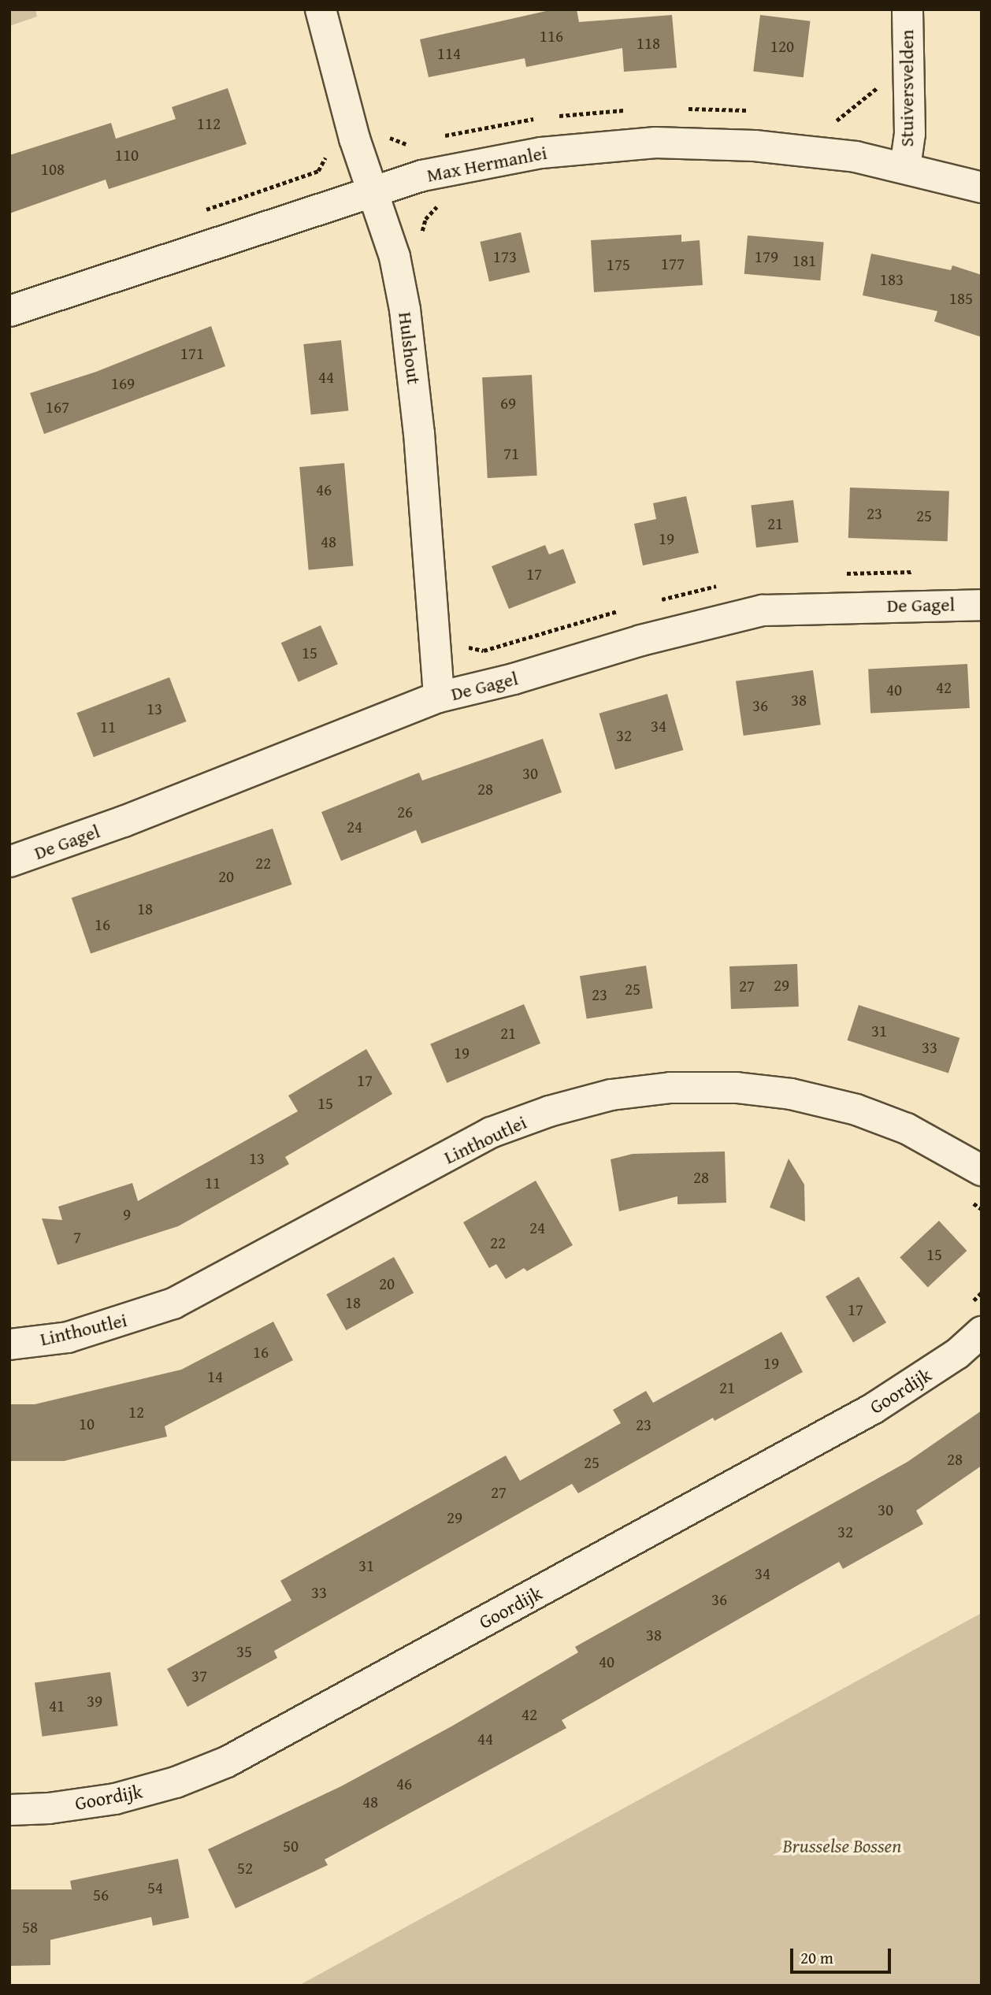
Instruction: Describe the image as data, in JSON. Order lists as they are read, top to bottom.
{
  "streets": {
    "street": [
      "Stuiversvelden",
      "Max Hermanlei",
      "Hulshout",
      "De Gagel",
      "Linthoutlei",
      "Goordijk"
    ]
  },
  "crossings": [
    ["Stuiversvelden", "Max Hermanlei"],
    ["Max Hermanlei", "Hulshout"],
    ["Hulshout", "De Gagel"]
  ],
  "parks": ["Brusselse Bossen"],
  "house_numbers": [
    "116",
    "118",
    "120",
    "114",
    "112",
    "110",
    "108",
    "173",
    "179",
    "181",
    "177",
    "175",
    "183",
    "185",
    "171",
    "44",
    "169",
    "69",
    "167",
    "71",
    "46",
    "23",
    "25",
    "21",
    "19",
    "48",
    "17",
    "15",
    "42",
    "40",
    "38",
    "36",
    "13",
    "34",
    "11",
    "32",
    "30",
    "28",
    "26",
    "24",
    "22",
    "20",
    "18",
    "16",
    "29",
    "27",
    "25",
    "23",
    "31",
    "21",
    "33",
    "19",
    "17",
    "15",
    "13",
    "28",
    "11",
    "9",
    "24",
    "7",
    "22",
    "15",
    "20",
    "18",
    "17",
    "16",
    "19",
    "14",
    "21",
    "12",
    "10",
    "23",
    "28",
    "25",
    "27",
    "30",
    "29",
    "32",
    "31",
    "34",
    "33",
    "36",
    "38",
    "35",
    "40",
    "37",
    "39",
    "41",
    "42",
    "44",
    "46",
    "48",
    "50",
    "52",
    "54",
    "56",
    "58"
  ],
  "scale_bar": "20 m"
}
